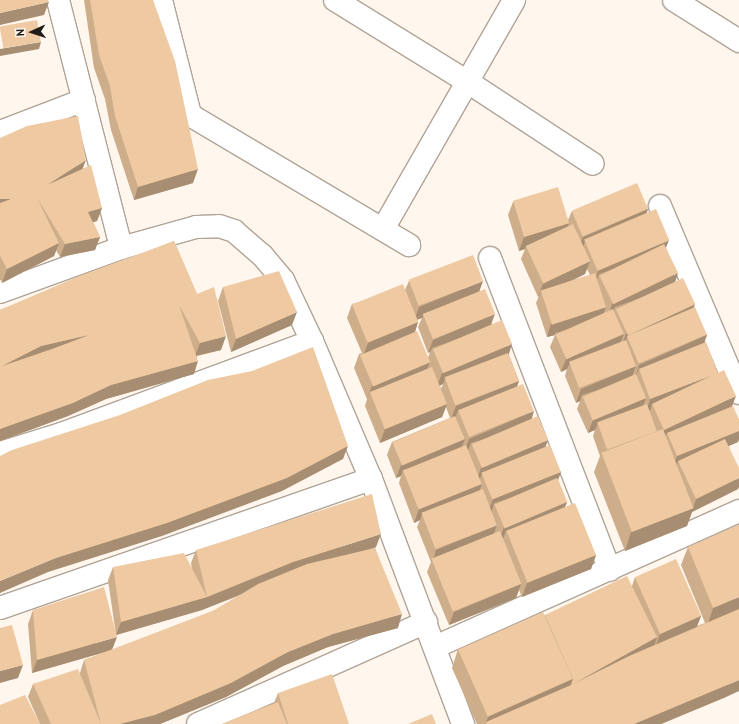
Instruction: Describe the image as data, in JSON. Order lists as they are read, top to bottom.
{
  "north": "left"
}
